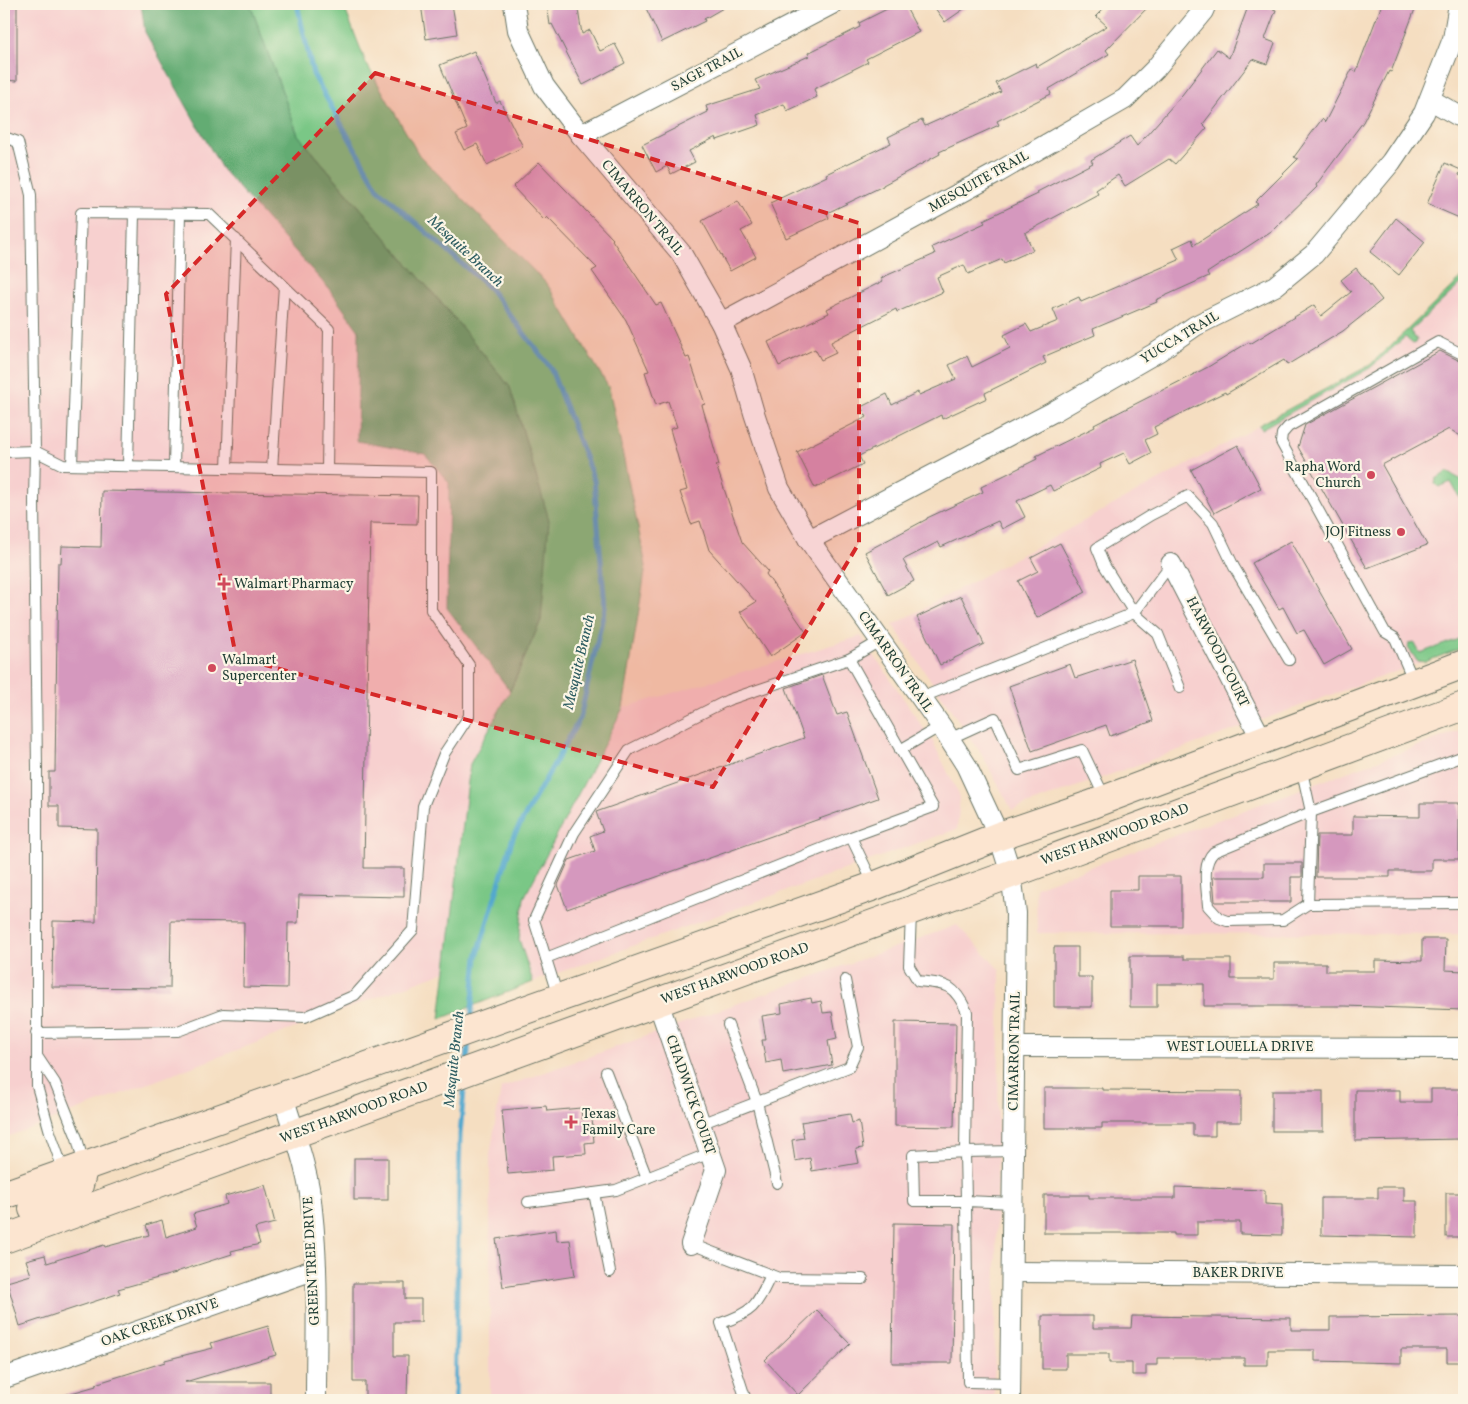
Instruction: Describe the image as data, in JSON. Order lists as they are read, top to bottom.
{
  "streets": {
    "main road": ["WEST HARWOOD ROAD"],
    "street": [
      "SAGE TRAIL",
      "MESQUITE TRAIL",
      "CIMARRON TRAIL",
      "YUCCA TRAIL",
      "HARWOOD COURT",
      "WEST LOUELLA DRIVE",
      "CHADWICK COURT",
      "GREEN TREE DRIVE",
      "BAKER DRIVE",
      "OAK CREEK DRIVE"
    ]
  },
  "crossings": [
    ["SAGE TRAIL", "CIMARRON TRAIL"],
    ["MESQUITE TRAIL", "CIMARRON TRAIL"],
    ["CIMARRON TRAIL", "YUCCA TRAIL"],
    ["CIMARRON TRAIL", "WEST HARWOOD ROAD"],
    ["CIMARRON TRAIL", "WEST LOUELLA DRIVE"],
    ["CIMARRON TRAIL", "BAKER DRIVE"],
    ["WEST HARWOOD ROAD", "CHADWICK COURT"],
    ["WEST HARWOOD ROAD", "GREEN TREE DRIVE"],
    ["GREEN TREE DRIVE", "OAK CREEK DRIVE"]
  ],
  "water": ["Mesquite Branch"],
  "places": {
    "other": ["Rapha Word Church", "JOJ Fitness", "Walmart Supercenter"],
    "health": ["Walmart Pharmacy", "Texas Family Care"]
  }
}
